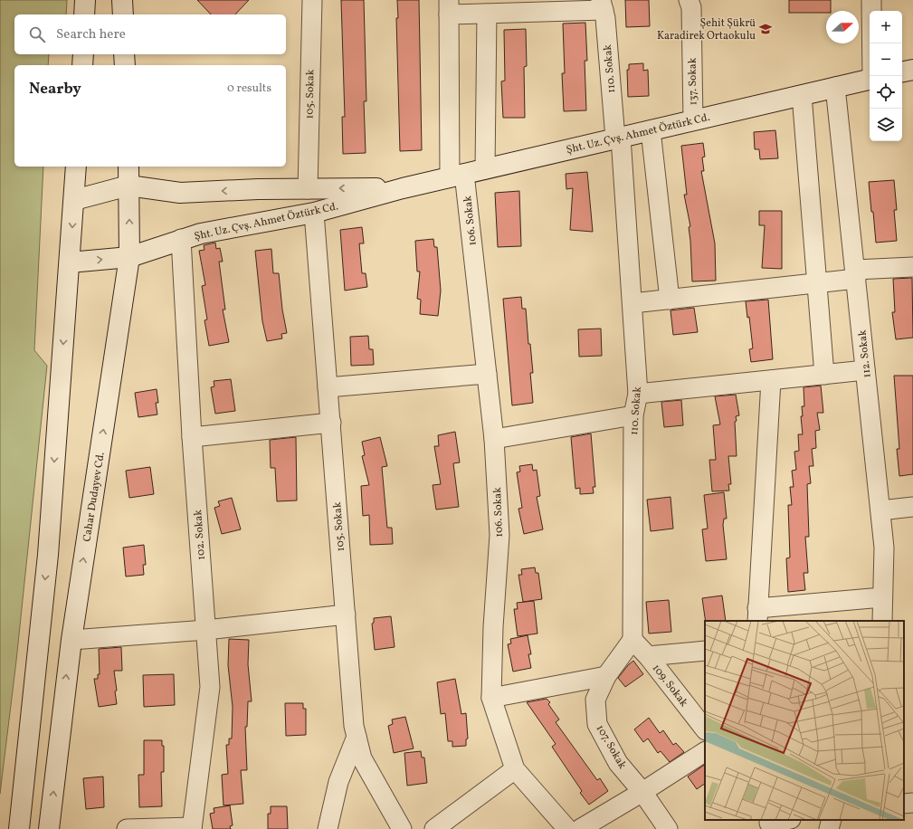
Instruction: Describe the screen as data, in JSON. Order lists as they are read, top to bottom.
{
  "streets": {
    "main road": ["Şht. Uz. Çvş. Ahmet Öztürk Cd.", "Cahar Dudayev Cd."],
    "street": [
      "110. Sokak",
      "137. Sokak",
      "105. Sokak",
      "106. Sokak",
      "112. Sokak",
      "102. Sokak",
      "109. Sokak",
      "107. Sokak"
    ]
  },
  "crossings": [
    ["110. Sokak", "Şht. Uz. Çvş. Ahmet Öztürk Cd."],
    ["110. Sokak", "107. Sokak"],
    ["137. Sokak", "Şht. Uz. Çvş. Ahmet Öztürk Cd."],
    ["105. Sokak", "Şht. Uz. Çvş. Ahmet Öztürk Cd."],
    ["Şht. Uz. Çvş. Ahmet Öztürk Cd.", "106. Sokak"],
    ["Şht. Uz. Çvş. Ahmet Öztürk Cd.", "112. Sokak"],
    ["Şht. Uz. Çvş. Ahmet Öztürk Cd.", "Cahar Dudayev Cd."],
    ["Şht. Uz. Çvş. Ahmet Öztürk Cd.", "102. Sokak"]
  ],
  "places": {
    "school or university": ["Şehit Şükrü Karadirek Ortaokulu"]
  },
  "north": "right",
  "page": {
    "map_buttons": ["+", "−"],
    "search": "Search here",
    "heading": ["Nearby", "0 results"]
  }
}
